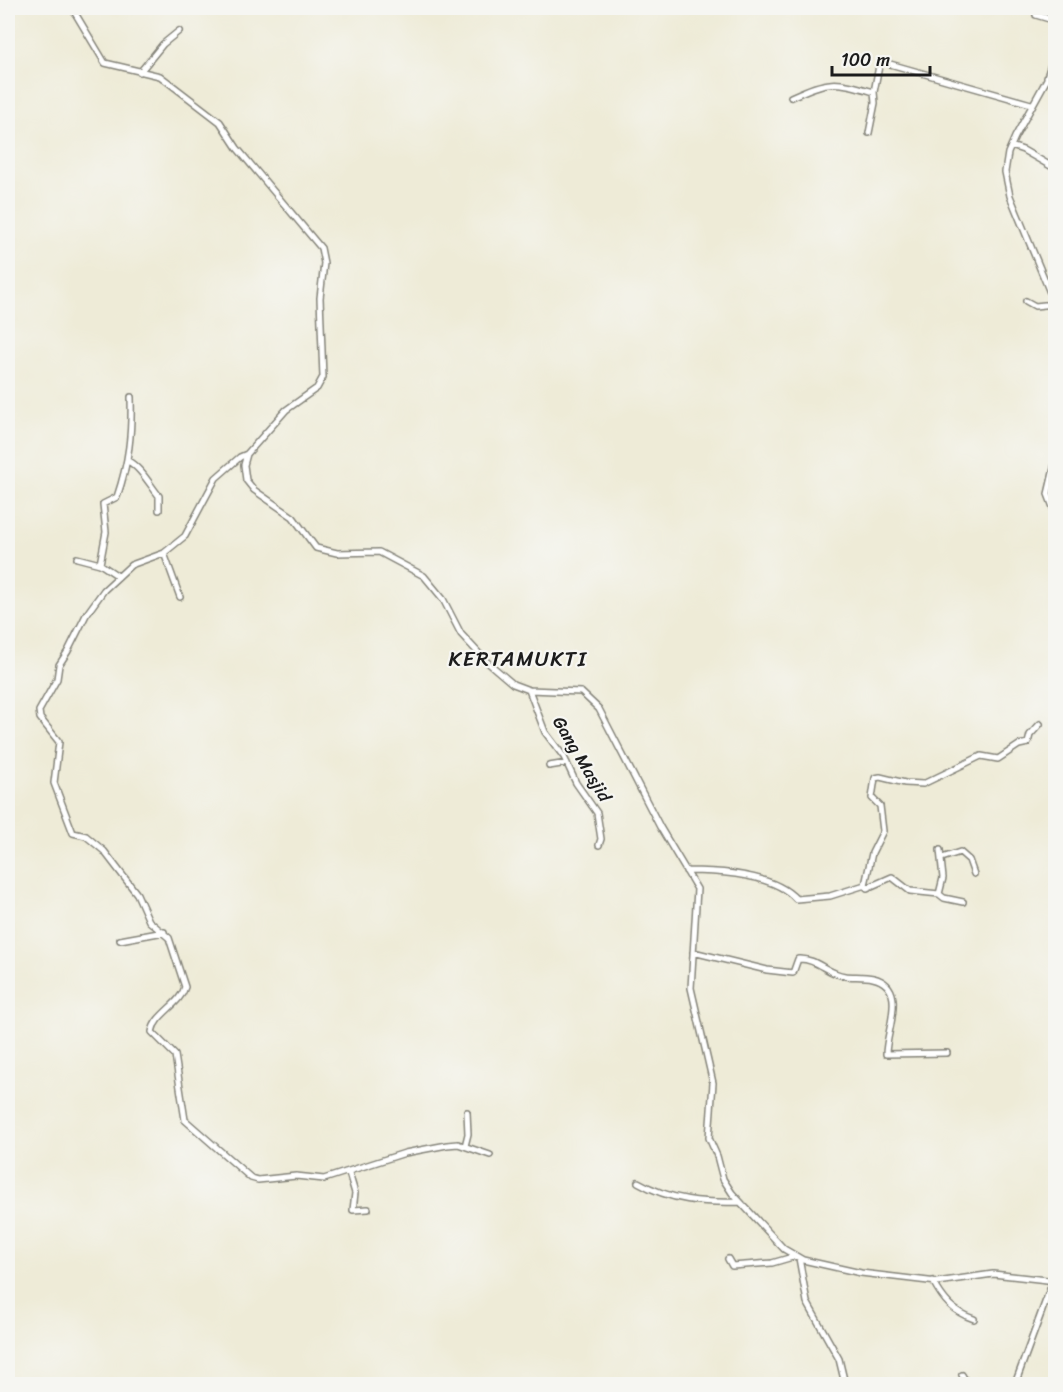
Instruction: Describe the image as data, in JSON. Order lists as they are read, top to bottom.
{
  "streets": {
    "street": ["Gang Masjid"]
  },
  "districts": ["KERTAMUKTI"],
  "scale_bar": "100 m"
}
